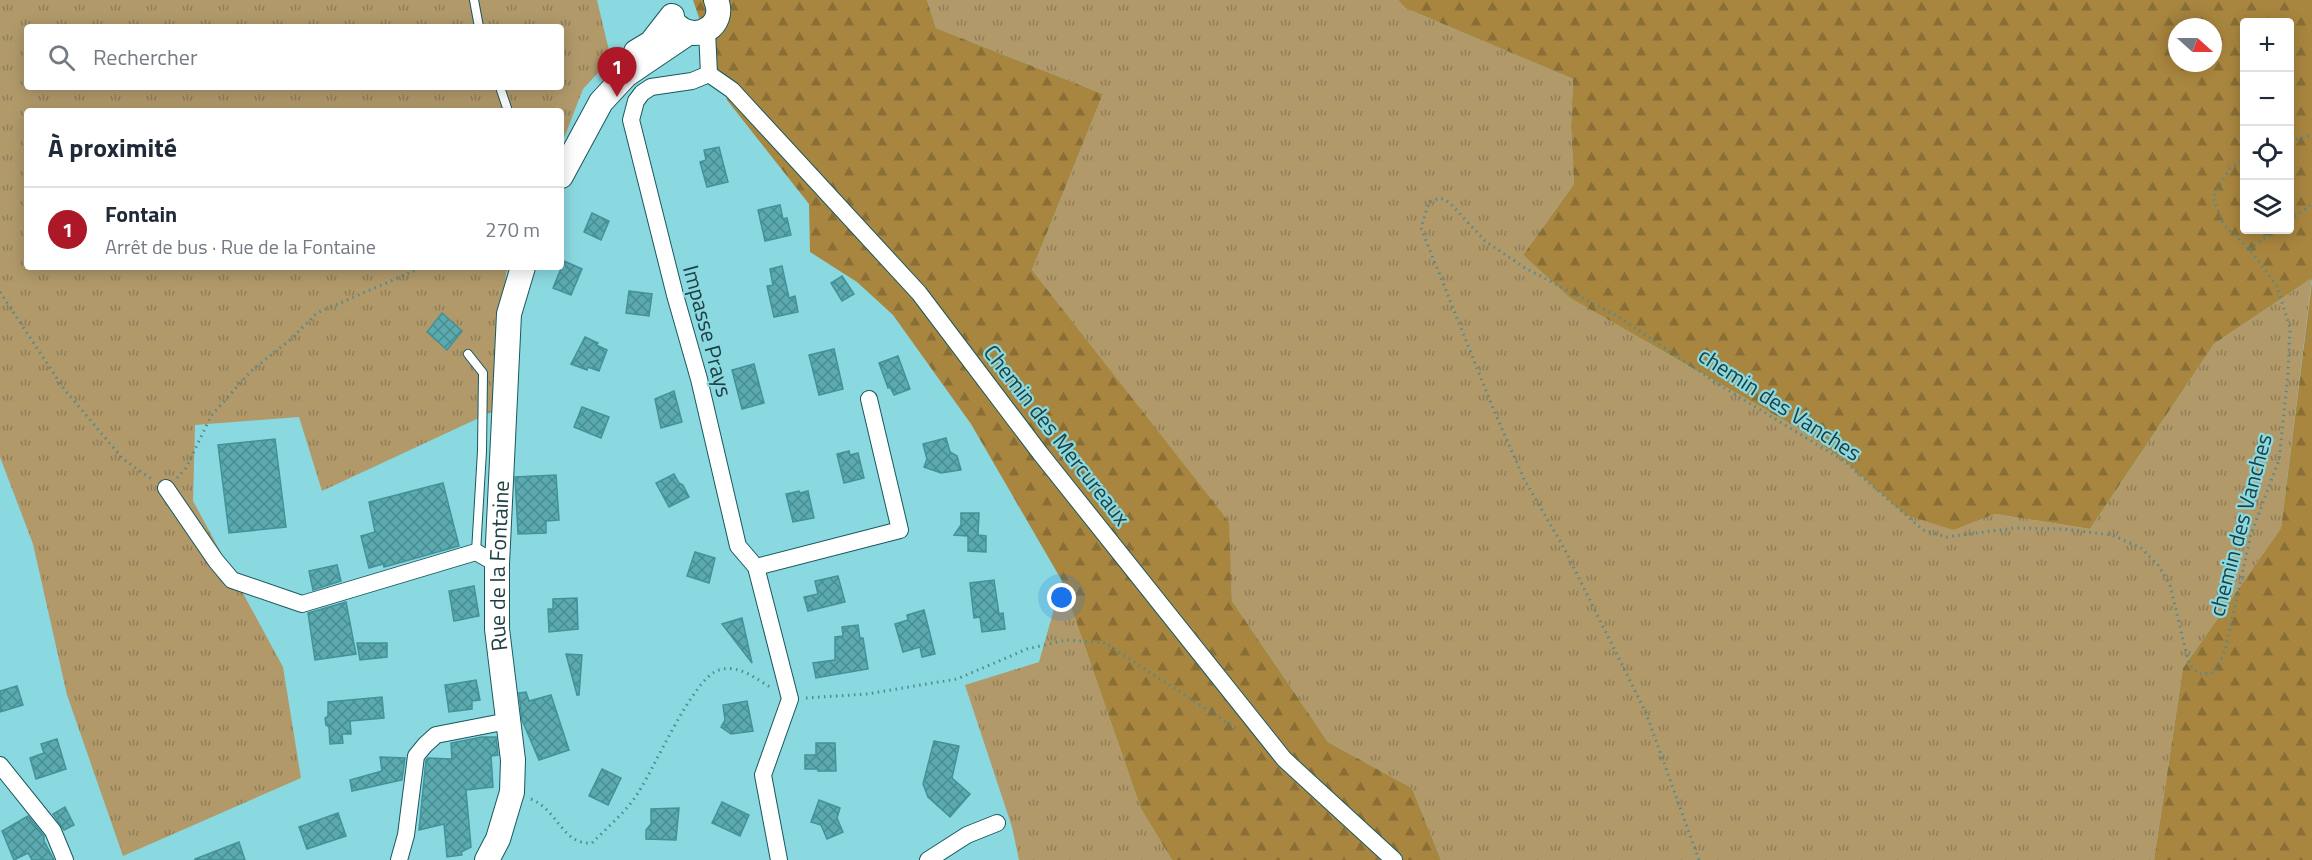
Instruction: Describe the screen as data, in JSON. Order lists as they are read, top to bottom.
{
  "streets": {
    "street": ["Impasse Prays", "Chemin des Mercureaux", "Rue de la Fontaine"],
    "path": ["chemin des Vanches"]
  },
  "crossings": [
    ["Impasse Prays", "Chemin des Mercureaux"]
  ],
  "north": "right",
  "page": {
    "map_buttons": ["+", "−"],
    "search": "Rechercher",
    "pins": "1",
    "heading": "À proximité",
    "list": [
      {
        "mark": "1",
        "name": "Fontain",
        "note": "Arrêt de bus · Rue de la Fontaine",
        "value": "270 m"
      }
    ]
  }
}
